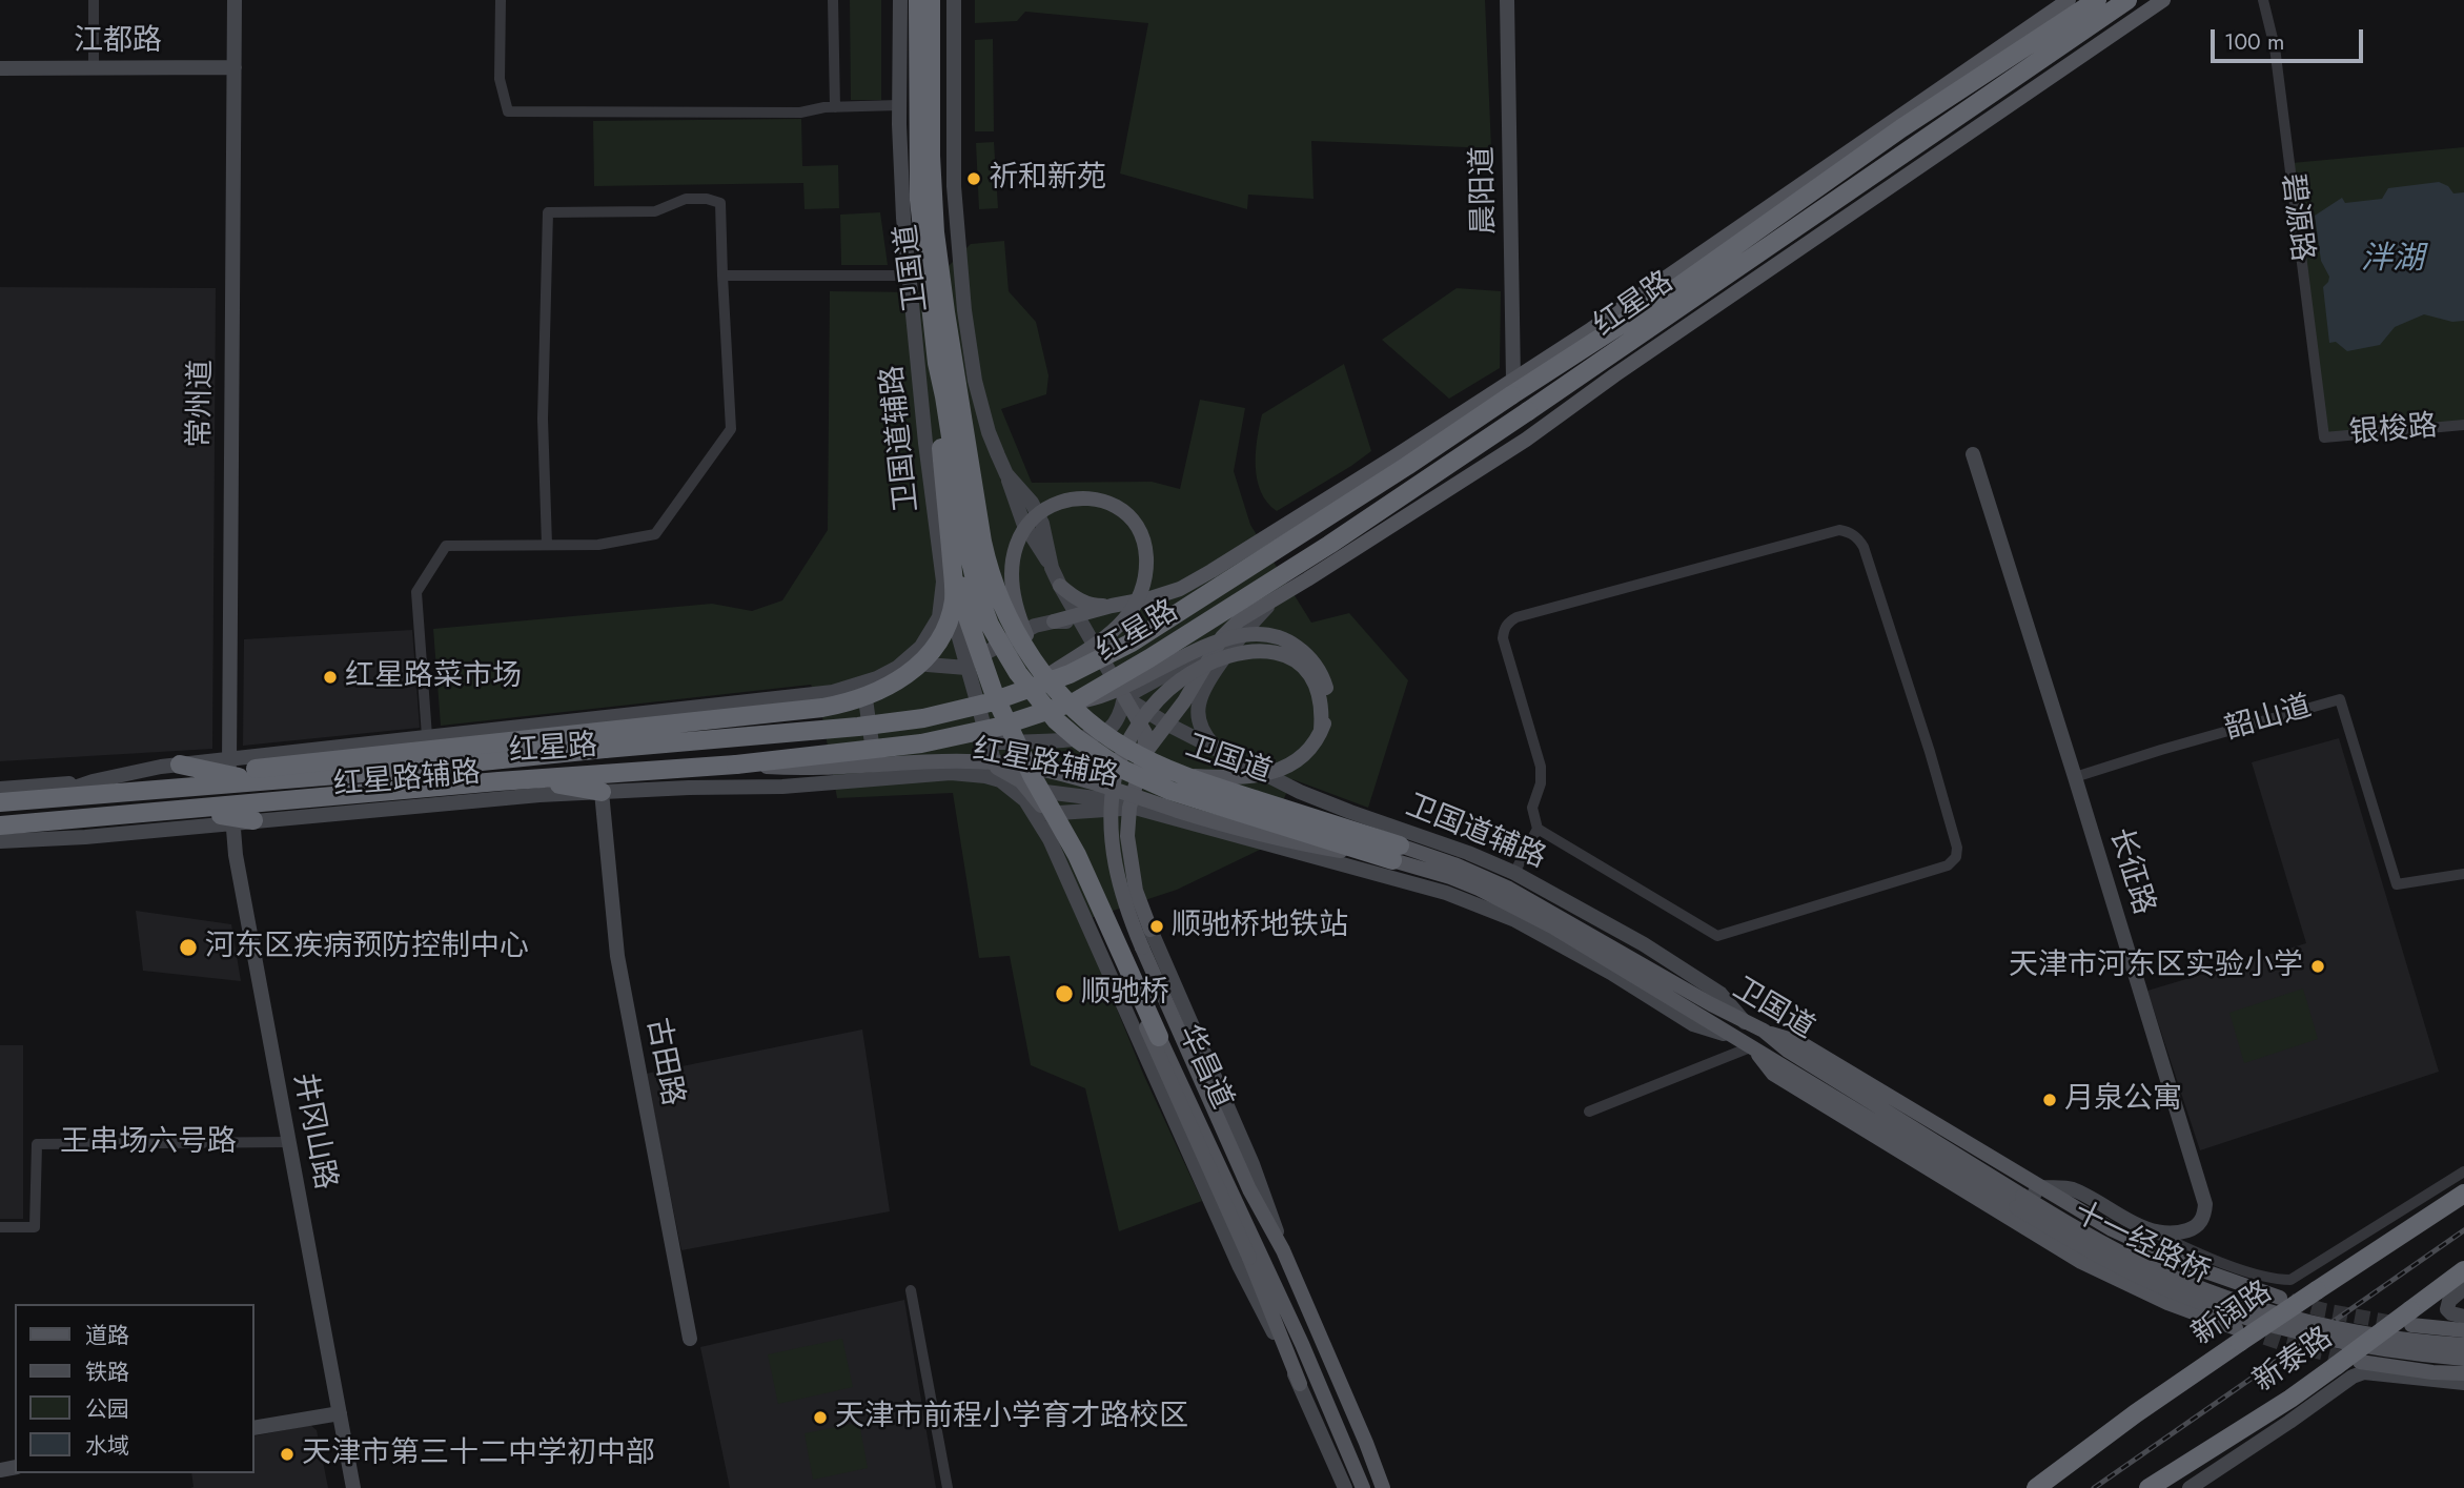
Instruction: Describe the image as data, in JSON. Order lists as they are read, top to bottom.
{
  "streets": {
    "highway": [
      "卫国道",
      "红星路",
      "华昌道",
      "新阔路",
      "新泰路"
    ],
    "main road": ["十一经路桥"],
    "street": [
      "江都路",
      "晨阳道",
      "碧源路",
      "常州道",
      "银梭路",
      "卫国道辅路",
      "韶山道",
      "红星路辅路",
      "长征路",
      "古田路",
      "井冈山路",
      "王串场六号路"
    ]
  },
  "crossings": [
    ["江都路", "常州道"],
    ["晨阳道", "红星路"],
    ["碧源路", "银梭路"],
    ["卫国道", "卫国道辅路"],
    ["卫国道", "华昌道"],
    ["卫国道", "十一经路桥"],
    ["红星路", "常州道"],
    ["红星路", "红星路辅路"],
    ["红星路", "古田路"],
    ["红星路", "井冈山路"],
    ["常州道", "红星路辅路"],
    ["常州道", "井冈山路"],
    ["卫国道辅路", "红星路辅路"],
    ["韶山道", "长征路"],
    ["红星路辅路", "古田路"],
    ["红星路辅路", "华昌道"],
    ["井冈山路", "王串场六号路"]
  ],
  "water": ["泮湖"],
  "places": [
    "祈和新苑",
    "红星路菜市场",
    "顺驰桥地铁站",
    "河东区疾病预防控制中心",
    "天津市河东区实验小学",
    "顺驰桥",
    "月泉公寓",
    "天津市前程小学育才路校区",
    "天津市第三十二中学初中部"
  ],
  "legend": [
    "道路",
    "铁路",
    "公园",
    "水域"
  ],
  "scale_bar": "100 m"
}
